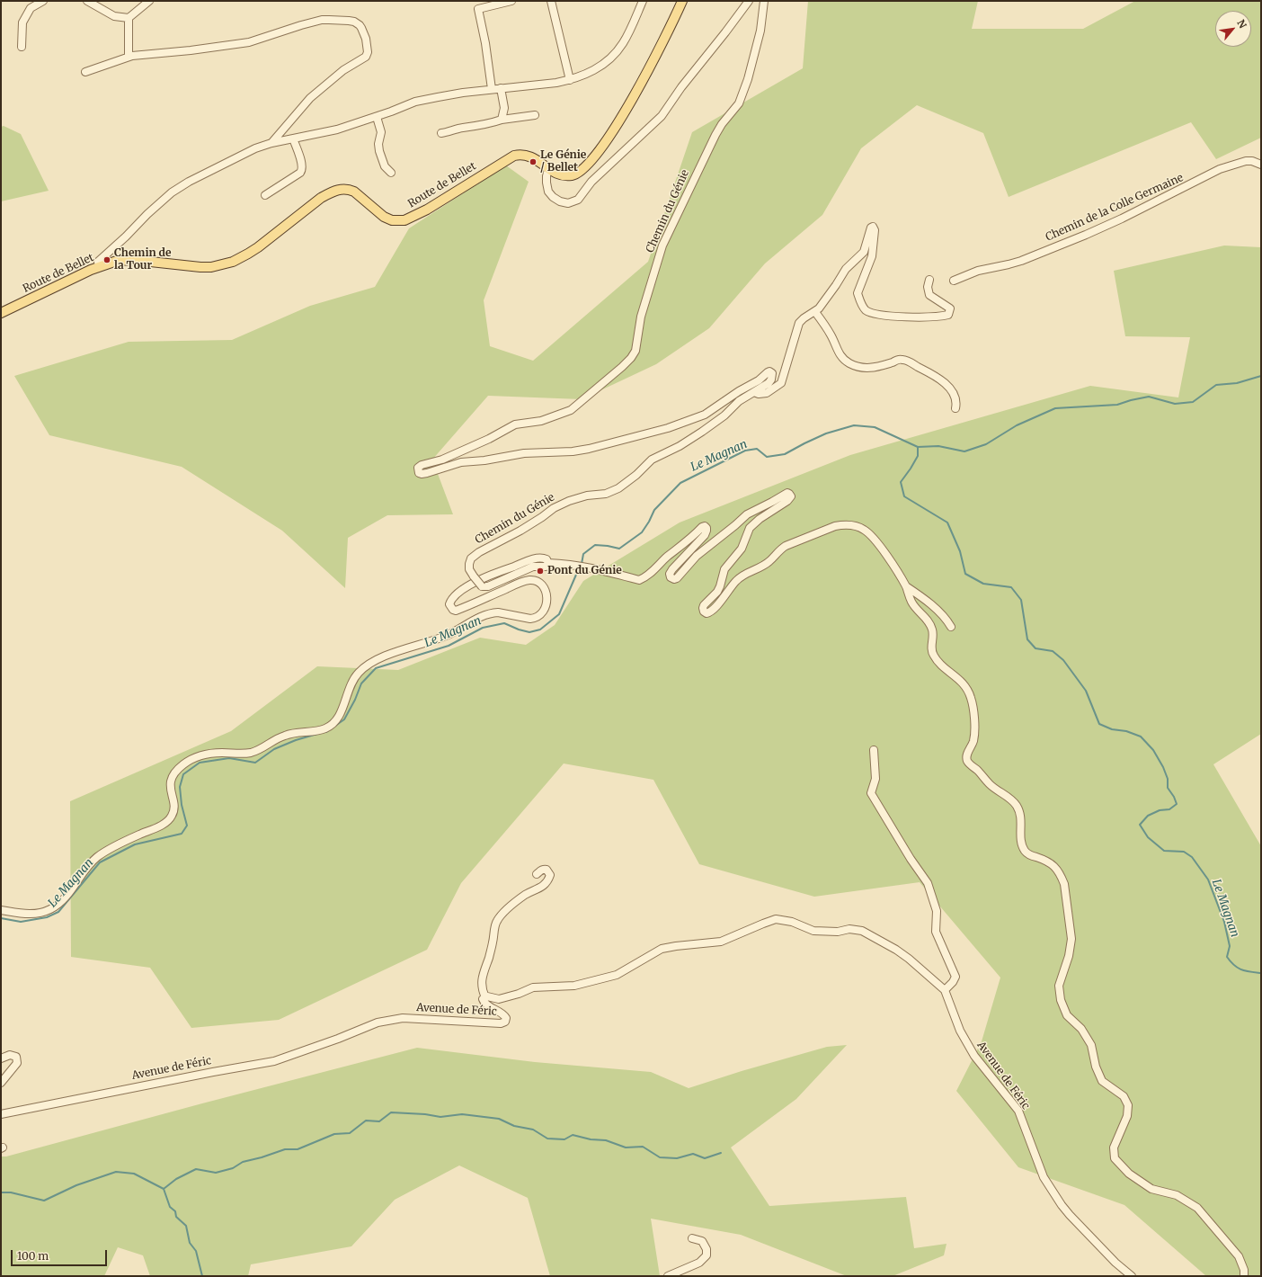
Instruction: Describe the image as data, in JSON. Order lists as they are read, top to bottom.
{
  "streets": {
    "main road": ["Route de Bellet"],
    "street": ["Chemin de la Colle Germaine", "Chemin du Génie", "Avenue de Féric"]
  },
  "water": ["Le Magnan"],
  "places": ["Le Génie / Bellet", "Chemin de la Tour", "Pont du Génie"],
  "scale_bar": "100 m",
  "north": "top right"
}
